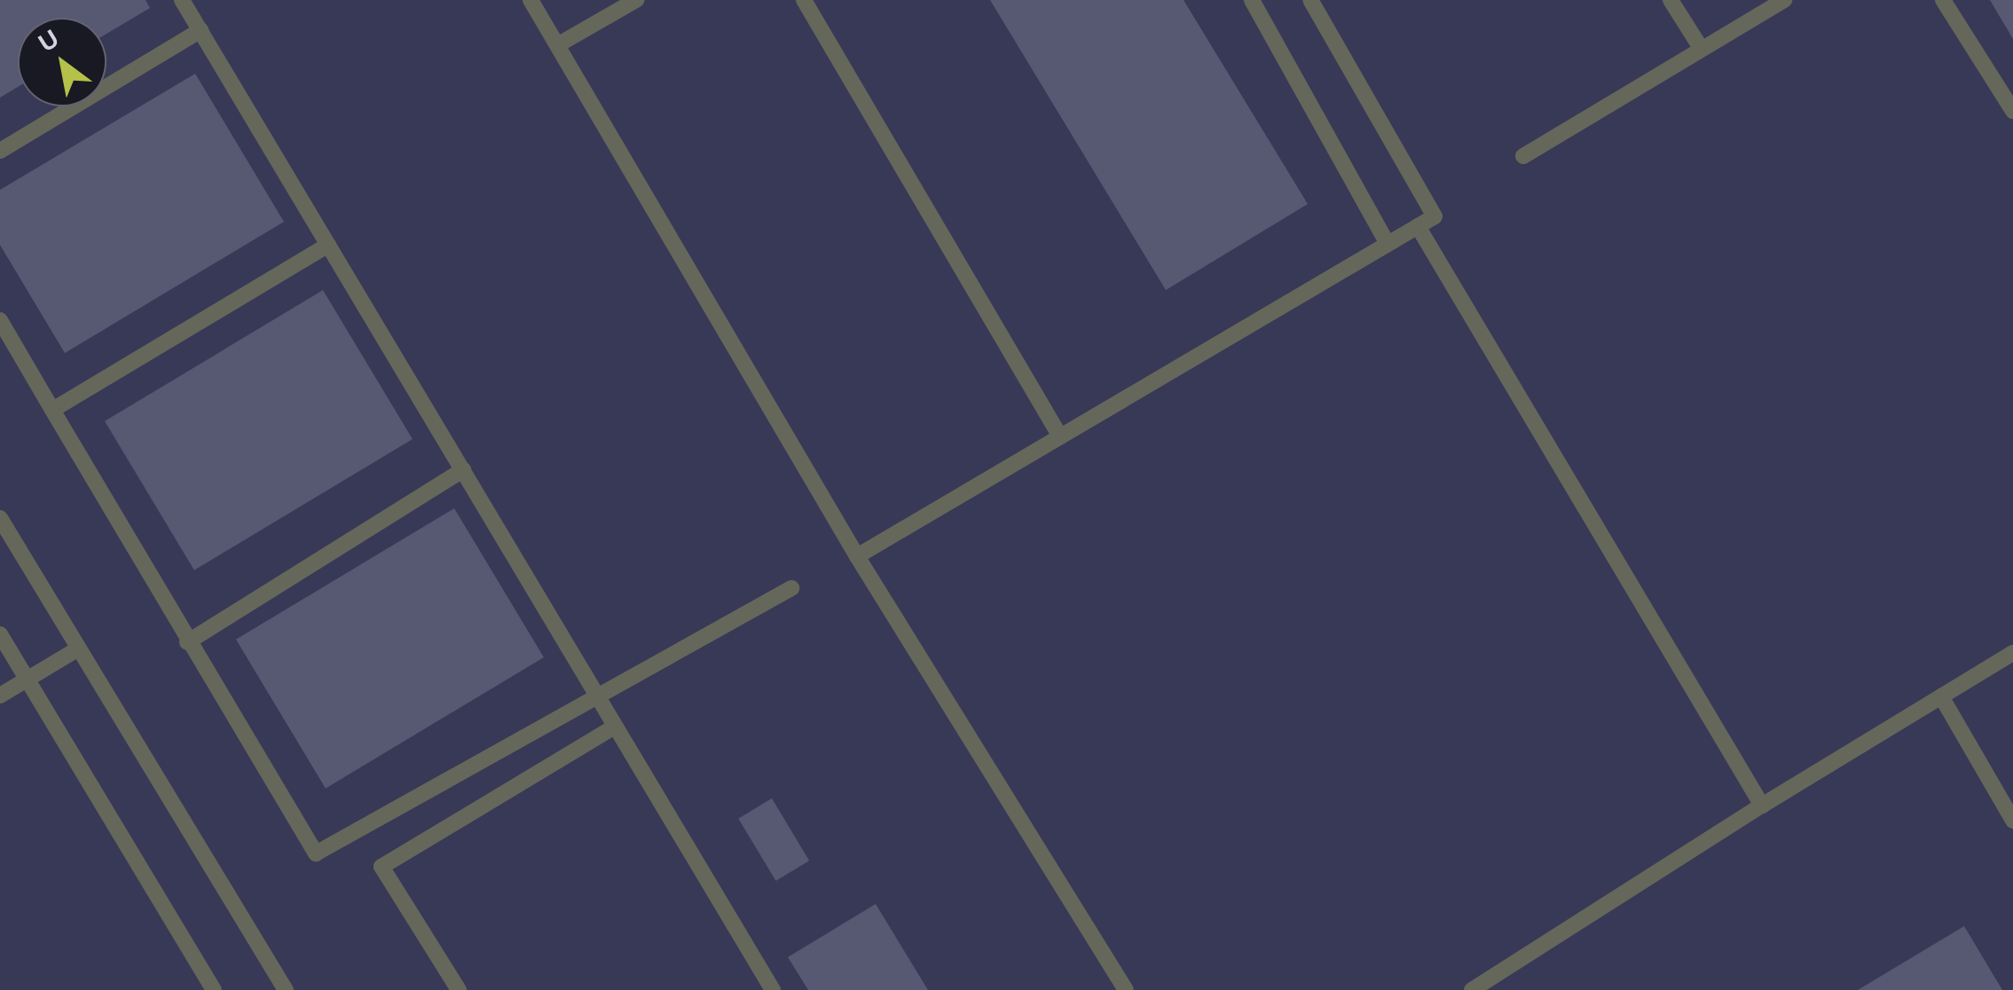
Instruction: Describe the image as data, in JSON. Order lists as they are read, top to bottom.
{
  "north": "top left"
}
